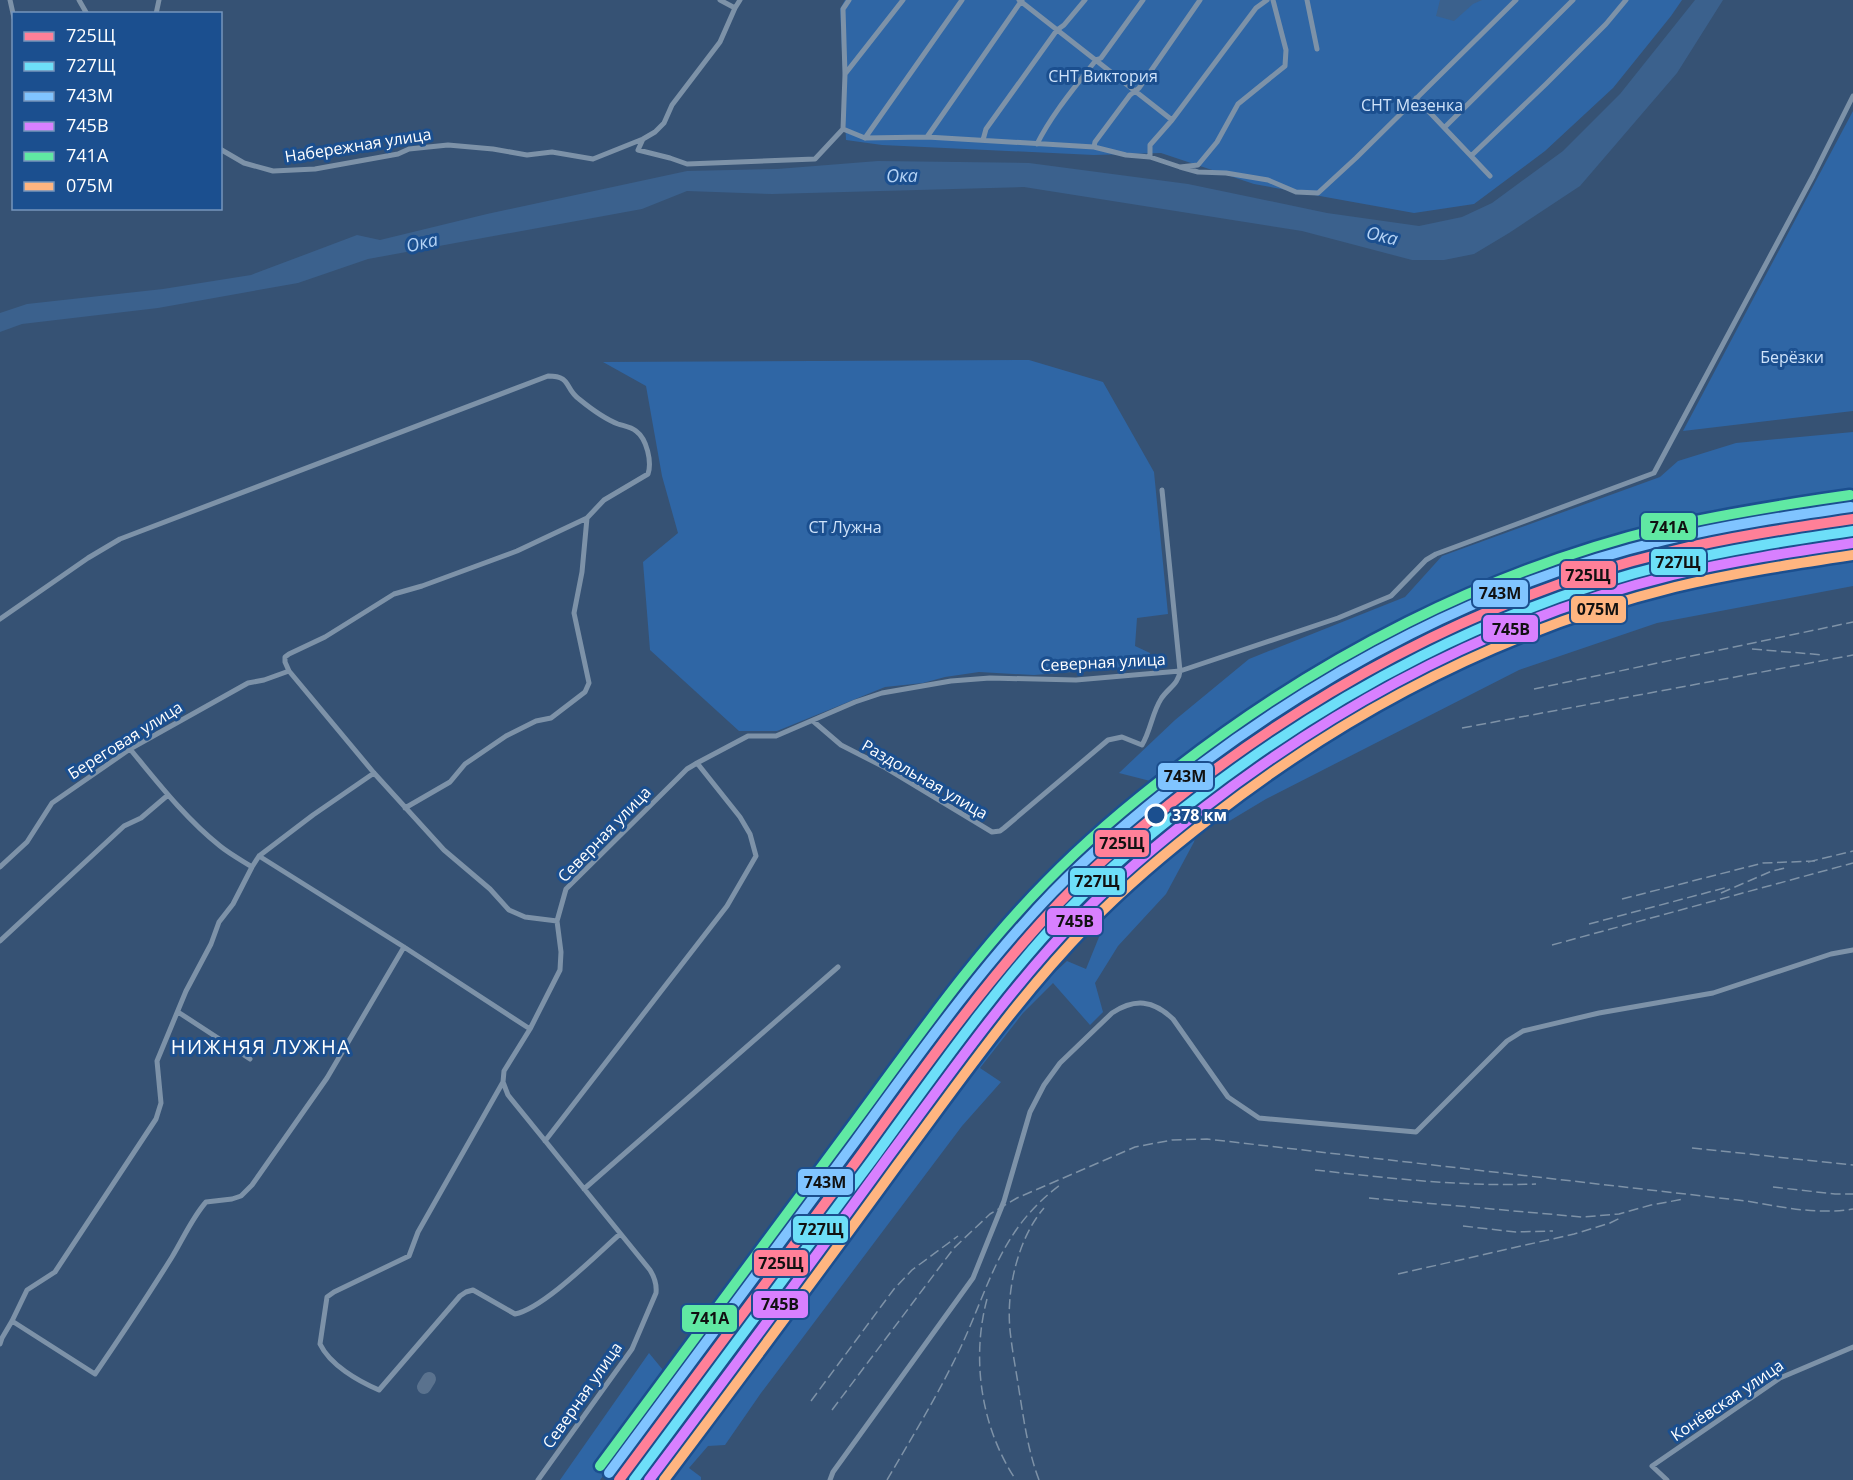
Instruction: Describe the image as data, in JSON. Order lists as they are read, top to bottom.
{
  "streets": {
    "street": [
      "Набережная улица",
      "Северная улица",
      "Береговая улица",
      "Раздольная улица",
      "Конёвская улица"
    ]
  },
  "crossings": [
    ["Северная улица", "Раздольная улица"]
  ],
  "districts": ["НИЖНЯЯ ЛУЖНА"],
  "water": ["Ока"],
  "parks": [
    "СНТ Виктория",
    "СНТ Мезенка",
    "Берёзки",
    "СТ Лужна"
  ],
  "places": ["378 км"],
  "lines": [
    "transit line 741А",
    "transit line 743М",
    "transit line 725Щ",
    "transit line 727Щ",
    "transit line 745В",
    "transit line 075М"
  ],
  "legend": [
    "725Щ",
    "727Щ",
    "743М",
    "745В",
    "741А",
    "075М"
  ]
}
